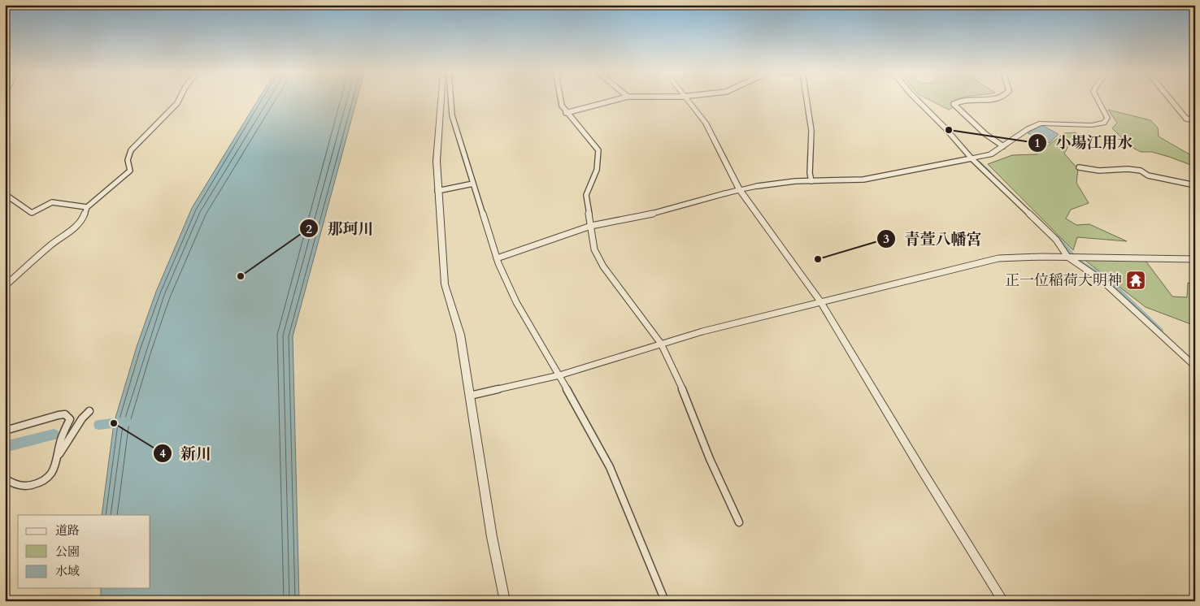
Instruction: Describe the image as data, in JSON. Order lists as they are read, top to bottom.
{
  "places": {
    "other": [
      "小場江用水",
      "青萱八幡宮",
      "那珂川",
      "新川"
    ],
    "temple": ["正一位稲荷大明神"]
  },
  "legend": ["道路", "公園", "水域"]
}
